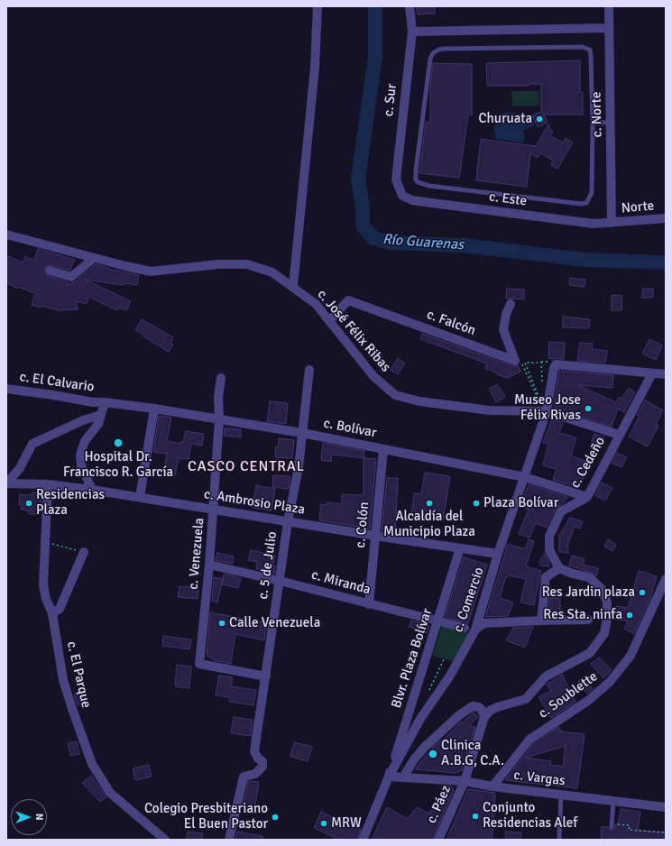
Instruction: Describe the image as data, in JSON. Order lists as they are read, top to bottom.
{
  "streets": {
    "street": [
      "c. Sur",
      "c. Norte",
      "c. Este",
      "Norte",
      "c. Falcón",
      "c. José Félix Ribas",
      "c. El Calvario",
      "c. Bolívar",
      "c. Cedeño",
      "c. Ambrosio Plaza",
      "c. Colón",
      "c. Venezuela",
      "c. 5 de Julio",
      "c. Miranda",
      "c. Comercio",
      "Blvr. Plaza Bolívar",
      "c. El Parque",
      "c. Soublette",
      "c. Vargas",
      "c. Páez"
    ]
  },
  "crossings": [
    ["c. Sur", "c. Este"],
    ["c. Norte", "c. Este"],
    ["c. Norte", "Norte"],
    ["c. Este", "Norte"],
    ["c. Falcón", "c. José Félix Ribas"],
    ["c. José Félix Ribas", "c. Cedeño"],
    ["c. José Félix Ribas", "c. Comercio"],
    ["c. El Calvario", "c. Bolívar"],
    ["c. Bolívar", "c. Cedeño"],
    ["c. Bolívar", "c. Colón"],
    ["c. Bolívar", "c. Venezuela"],
    ["c. Bolívar", "c. 5 de Julio"],
    ["c. Bolívar", "c. Comercio"],
    ["c. Ambrosio Plaza", "c. Colón"],
    ["c. Ambrosio Plaza", "c. Venezuela"],
    ["c. Ambrosio Plaza", "c. 5 de Julio"],
    ["c. Ambrosio Plaza", "c. Comercio"],
    ["c. Ambrosio Plaza", "Blvr. Plaza Bolívar"],
    ["c. Ambrosio Plaza", "c. El Parque"],
    ["c. Colón", "c. Miranda"],
    ["c. Venezuela", "c. 5 de Julio"],
    ["c. Venezuela", "c. Miranda"],
    ["c. 5 de Julio", "c. Miranda"],
    ["c. Miranda", "Blvr. Plaza Bolívar"],
    ["c. Comercio", "Blvr. Plaza Bolívar"],
    ["c. Comercio", "c. Vargas"],
    ["Blvr. Plaza Bolívar", "c. Vargas"],
    ["c. Soublette", "c. Vargas"],
    ["c. Vargas", "c. Páez"]
  ],
  "districts": ["CASCO CENTRAL"],
  "water": ["Río Guarenas"],
  "places": [
    "Churuata",
    "Museo Jose Félix Rivas",
    "Hospital Dr. Francisco R. García",
    "Residencias Plaza",
    "Alcaldía del Municipio Plaza",
    "Plaza Bolívar",
    "Res Jardin plaza",
    "Res Sta. ninfa",
    "Calle Venezuela",
    "Clinica A.B.G, C.A.",
    "Conjunto Residencias Alef",
    "Colegio Presbiteriano El Buen Pastor",
    "MRW"
  ],
  "north": "right"
}
